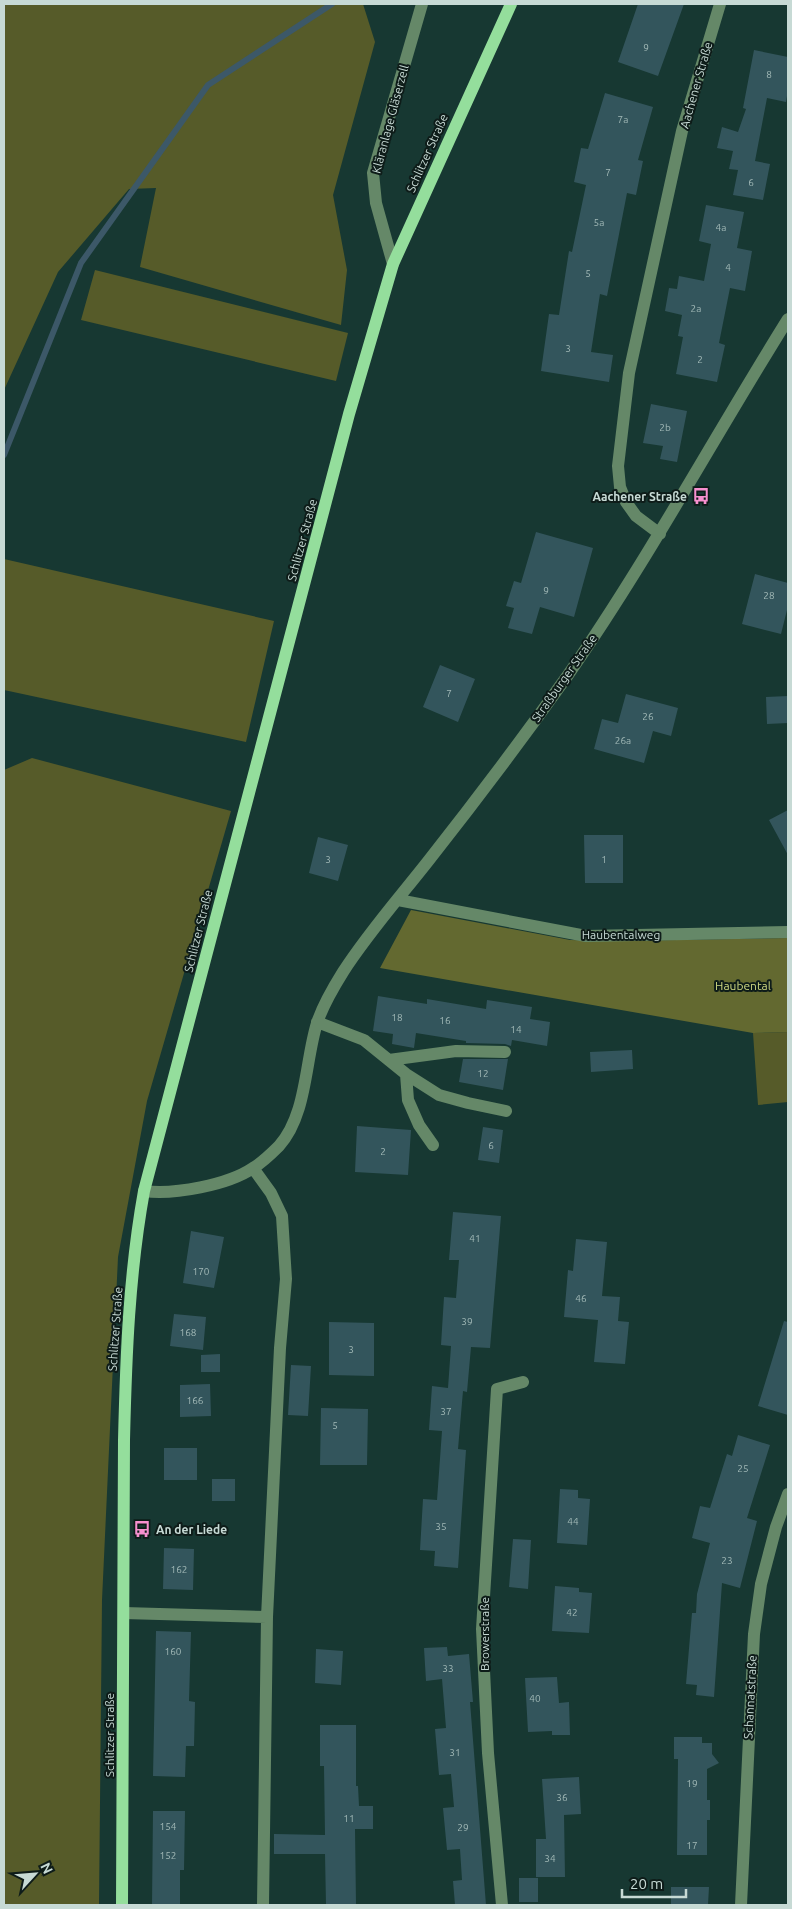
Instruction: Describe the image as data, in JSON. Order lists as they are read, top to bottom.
{
  "streets": {
    "main road": ["Schlitzer Straße"],
    "street": [
      "Aachener Straße",
      "Kläranlage Gläserzell",
      "Straßburger Straße",
      "Haubentalweg",
      "Browerstraße",
      "Schannatstraße"
    ]
  },
  "crossings": [
    ["Aachener Straße", "Straßburger Straße"],
    ["Kläranlage Gläserzell", "Schlitzer Straße"],
    ["Schlitzer Straße", "Straßburger Straße"],
    ["Straßburger Straße", "Haubentalweg"]
  ],
  "parks": ["Haubental"],
  "places": {
    "bus stop": ["Aachener Straße", "An der Liede"]
  },
  "house_numbers": [
    "9",
    "8",
    "7a",
    "7",
    "6",
    "5a",
    "4a",
    "4",
    "5",
    "2a",
    "3",
    "2",
    "2b",
    "9",
    "28",
    "7",
    "26",
    "26a",
    "3",
    "1",
    "18",
    "16",
    "14",
    "12",
    "6",
    "2",
    "41",
    "170",
    "46",
    "39",
    "168",
    "3",
    "166",
    "37",
    "5",
    "25",
    "44",
    "35",
    "23",
    "162",
    "42",
    "160",
    "33",
    "40",
    "31",
    "19",
    "36",
    "11",
    "154",
    "29",
    "17",
    "152",
    "34"
  ],
  "scale_bar": "20 m",
  "north": "top right"
}
